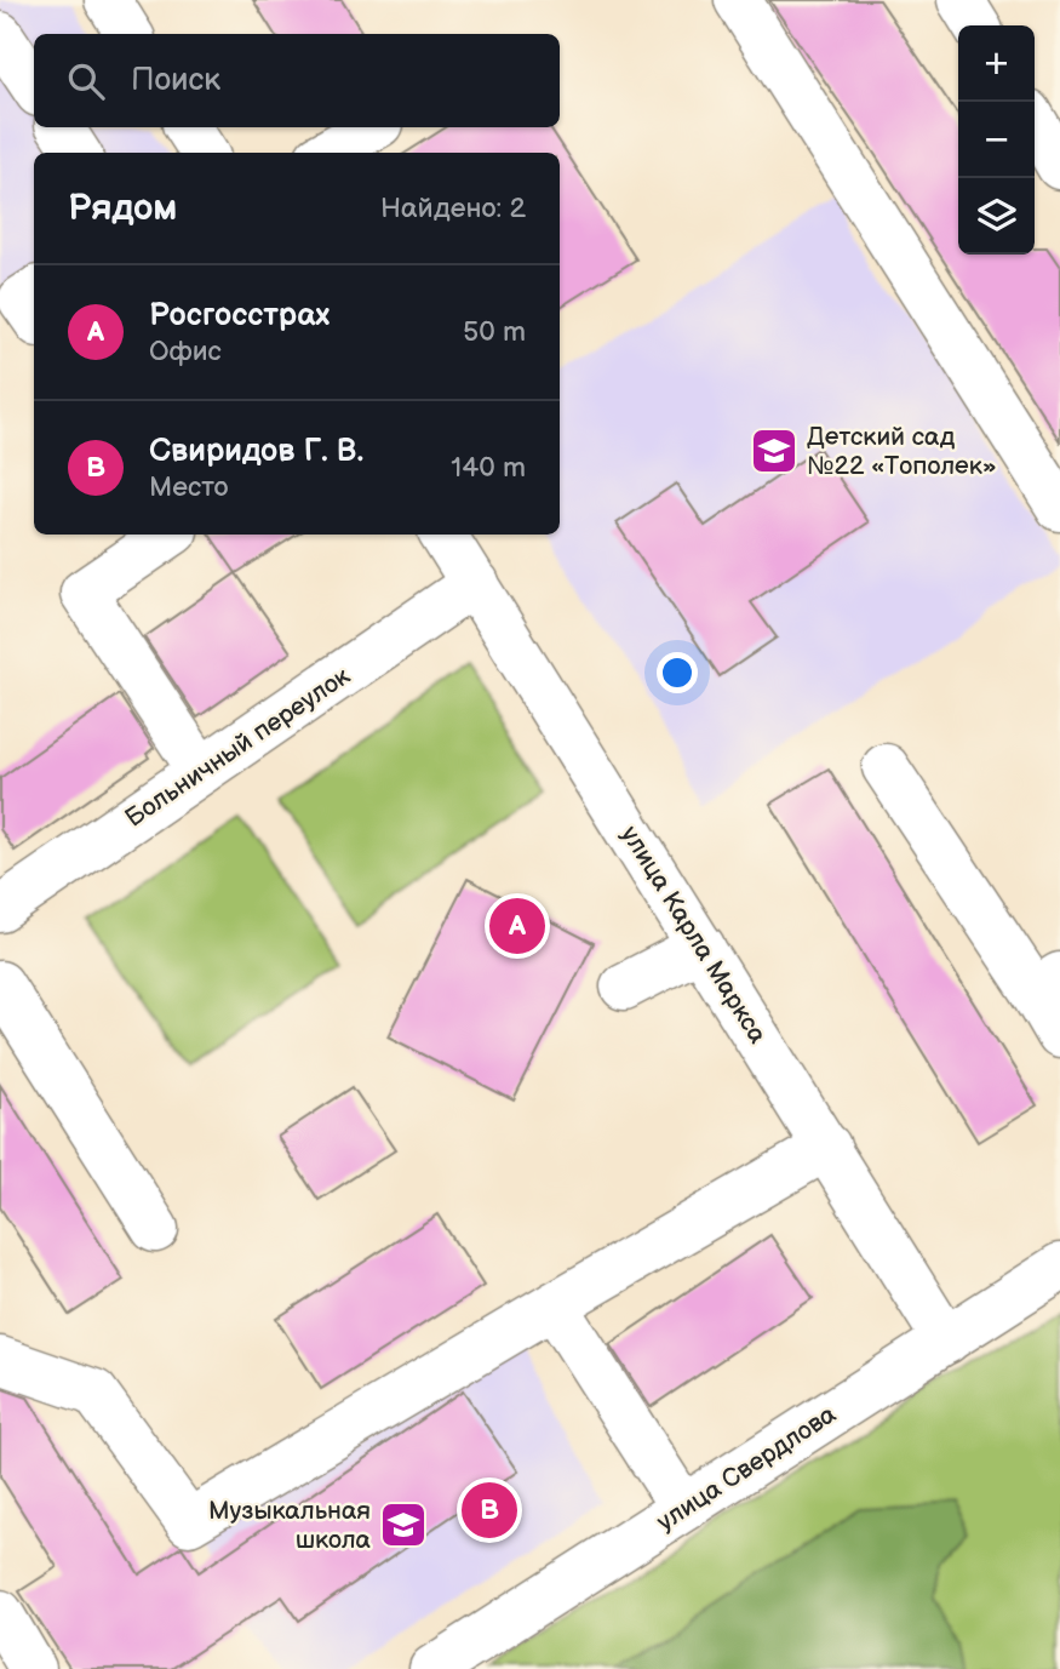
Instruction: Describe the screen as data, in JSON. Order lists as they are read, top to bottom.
{
  "streets": {
    "street": ["Больничный переулок", "улица Карла Маркса", "улица Свердлова"]
  },
  "crossings": [
    ["Больничный переулок", "улица Карла Маркса"],
    ["улица Карла Маркса", "улица Свердлова"]
  ],
  "places": {
    "school or university": ["Детский сад №22 «Тополек»", "Музыкальная школа"]
  },
  "page": {
    "map_buttons": ["+", "−"],
    "search": "Поиск",
    "heading": ["Рядом", "Найдено: 2"],
    "list": [
      {
        "mark": "A",
        "name": "Росгосстрах",
        "note": "Офис",
        "value": "50 m"
      },
      {
        "mark": "B",
        "name": "Свиридов Г. В.",
        "note": "Место",
        "value": "140 m"
      }
    ],
    "pins": ["A", "B"]
  }
}
